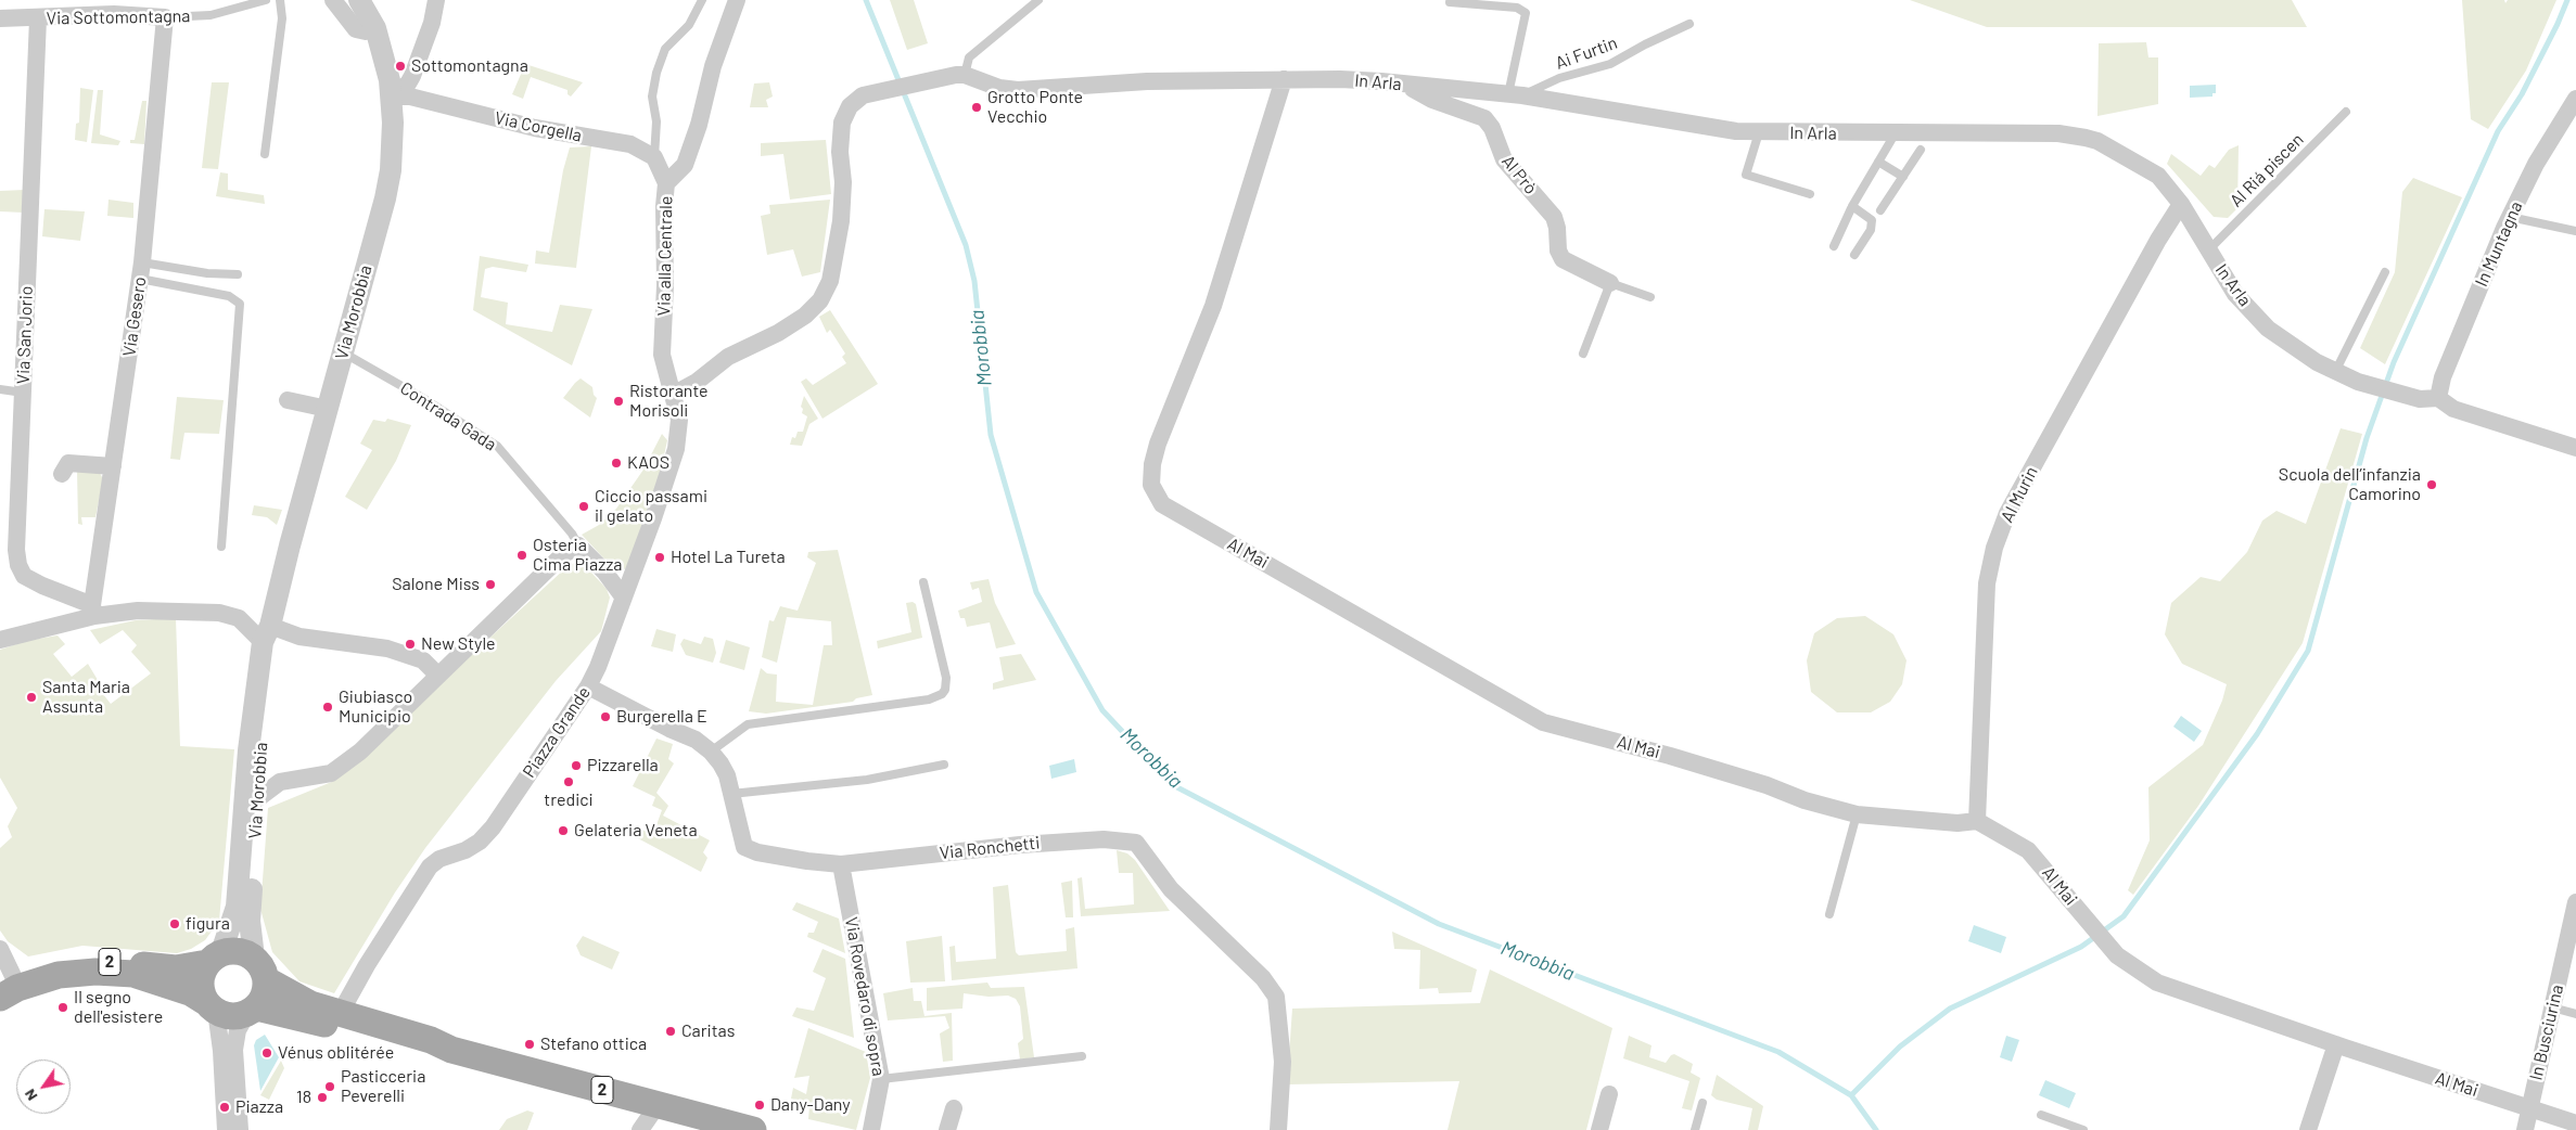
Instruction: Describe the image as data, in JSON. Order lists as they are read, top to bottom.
{
  "streets": {
    "main road": ["2"],
    "street": [
      "Via Sottomontagna",
      "In Arla",
      "Via Corgella",
      "Al Prò",
      "In Muntagna",
      "Via alla Centrale",
      "Via Morobbia",
      "Via Gesero",
      "Via San Jorio",
      "Contrada Gada",
      "Al Murin",
      "Al Mai",
      "Piazza Grande",
      "Via Ronchetti",
      "Via Rovedaro di sopra",
      "In Busciurina"
    ],
    "lane": ["Ai Furtin", "Al Riá piscen"]
  },
  "crossings": [
    ["Via Sottomontagna", "Via Gesero"],
    ["Via Sottomontagna", "Via San Jorio"],
    ["Ai Furtin", "In Arla"],
    ["In Arla", "Al Riá piscen"],
    ["In Arla", "Al Prò"],
    ["In Arla", "In Muntagna"],
    ["In Arla", "Via alla Centrale"],
    ["In Arla", "Al Murin"],
    ["In Arla", "Al Mai"],
    ["In Arla", "Piazza Grande"],
    ["Via Corgella", "Via Morobbia"],
    ["Via alla Centrale", "Piazza Grande"],
    ["Via Morobbia", "Contrada Gada"],
    ["Via Morobbia", "2"],
    ["Via Gesero", "Via San Jorio"],
    ["Contrada Gada", "Piazza Grande"],
    ["Al Murin", "Al Mai"],
    ["Al Mai", "In Busciurina"],
    ["Piazza Grande", "Via Ronchetti"],
    ["Piazza Grande", "2"],
    ["Via Ronchetti", "Via Rovedaro di sopra"]
  ],
  "water": ["Morobbia"],
  "places": [
    "Sottomontagna",
    "Grotto Ponte Vecchio",
    "Ristorante Morisoli",
    "KAOS",
    "Scuola dell’infanzia Camorino",
    "Ciccio passami il gelato",
    "Osteria Cima Piazza",
    "Hotel La Tureta",
    "Salone Miss",
    "New Style",
    "Santa Maria Assunta",
    "Giubiasco Municipio",
    "Burgerella E",
    "Pizzarella",
    "tredici",
    "Gelateria Veneta",
    "figura",
    "Il segno dell'esistere",
    "Caritas",
    "Stefano ottica",
    "Vénus oblitérée",
    "Pasticceria Peverelli",
    "18",
    "Dany-Dany",
    "Piazza"
  ],
  "north": "bottom left"
}
